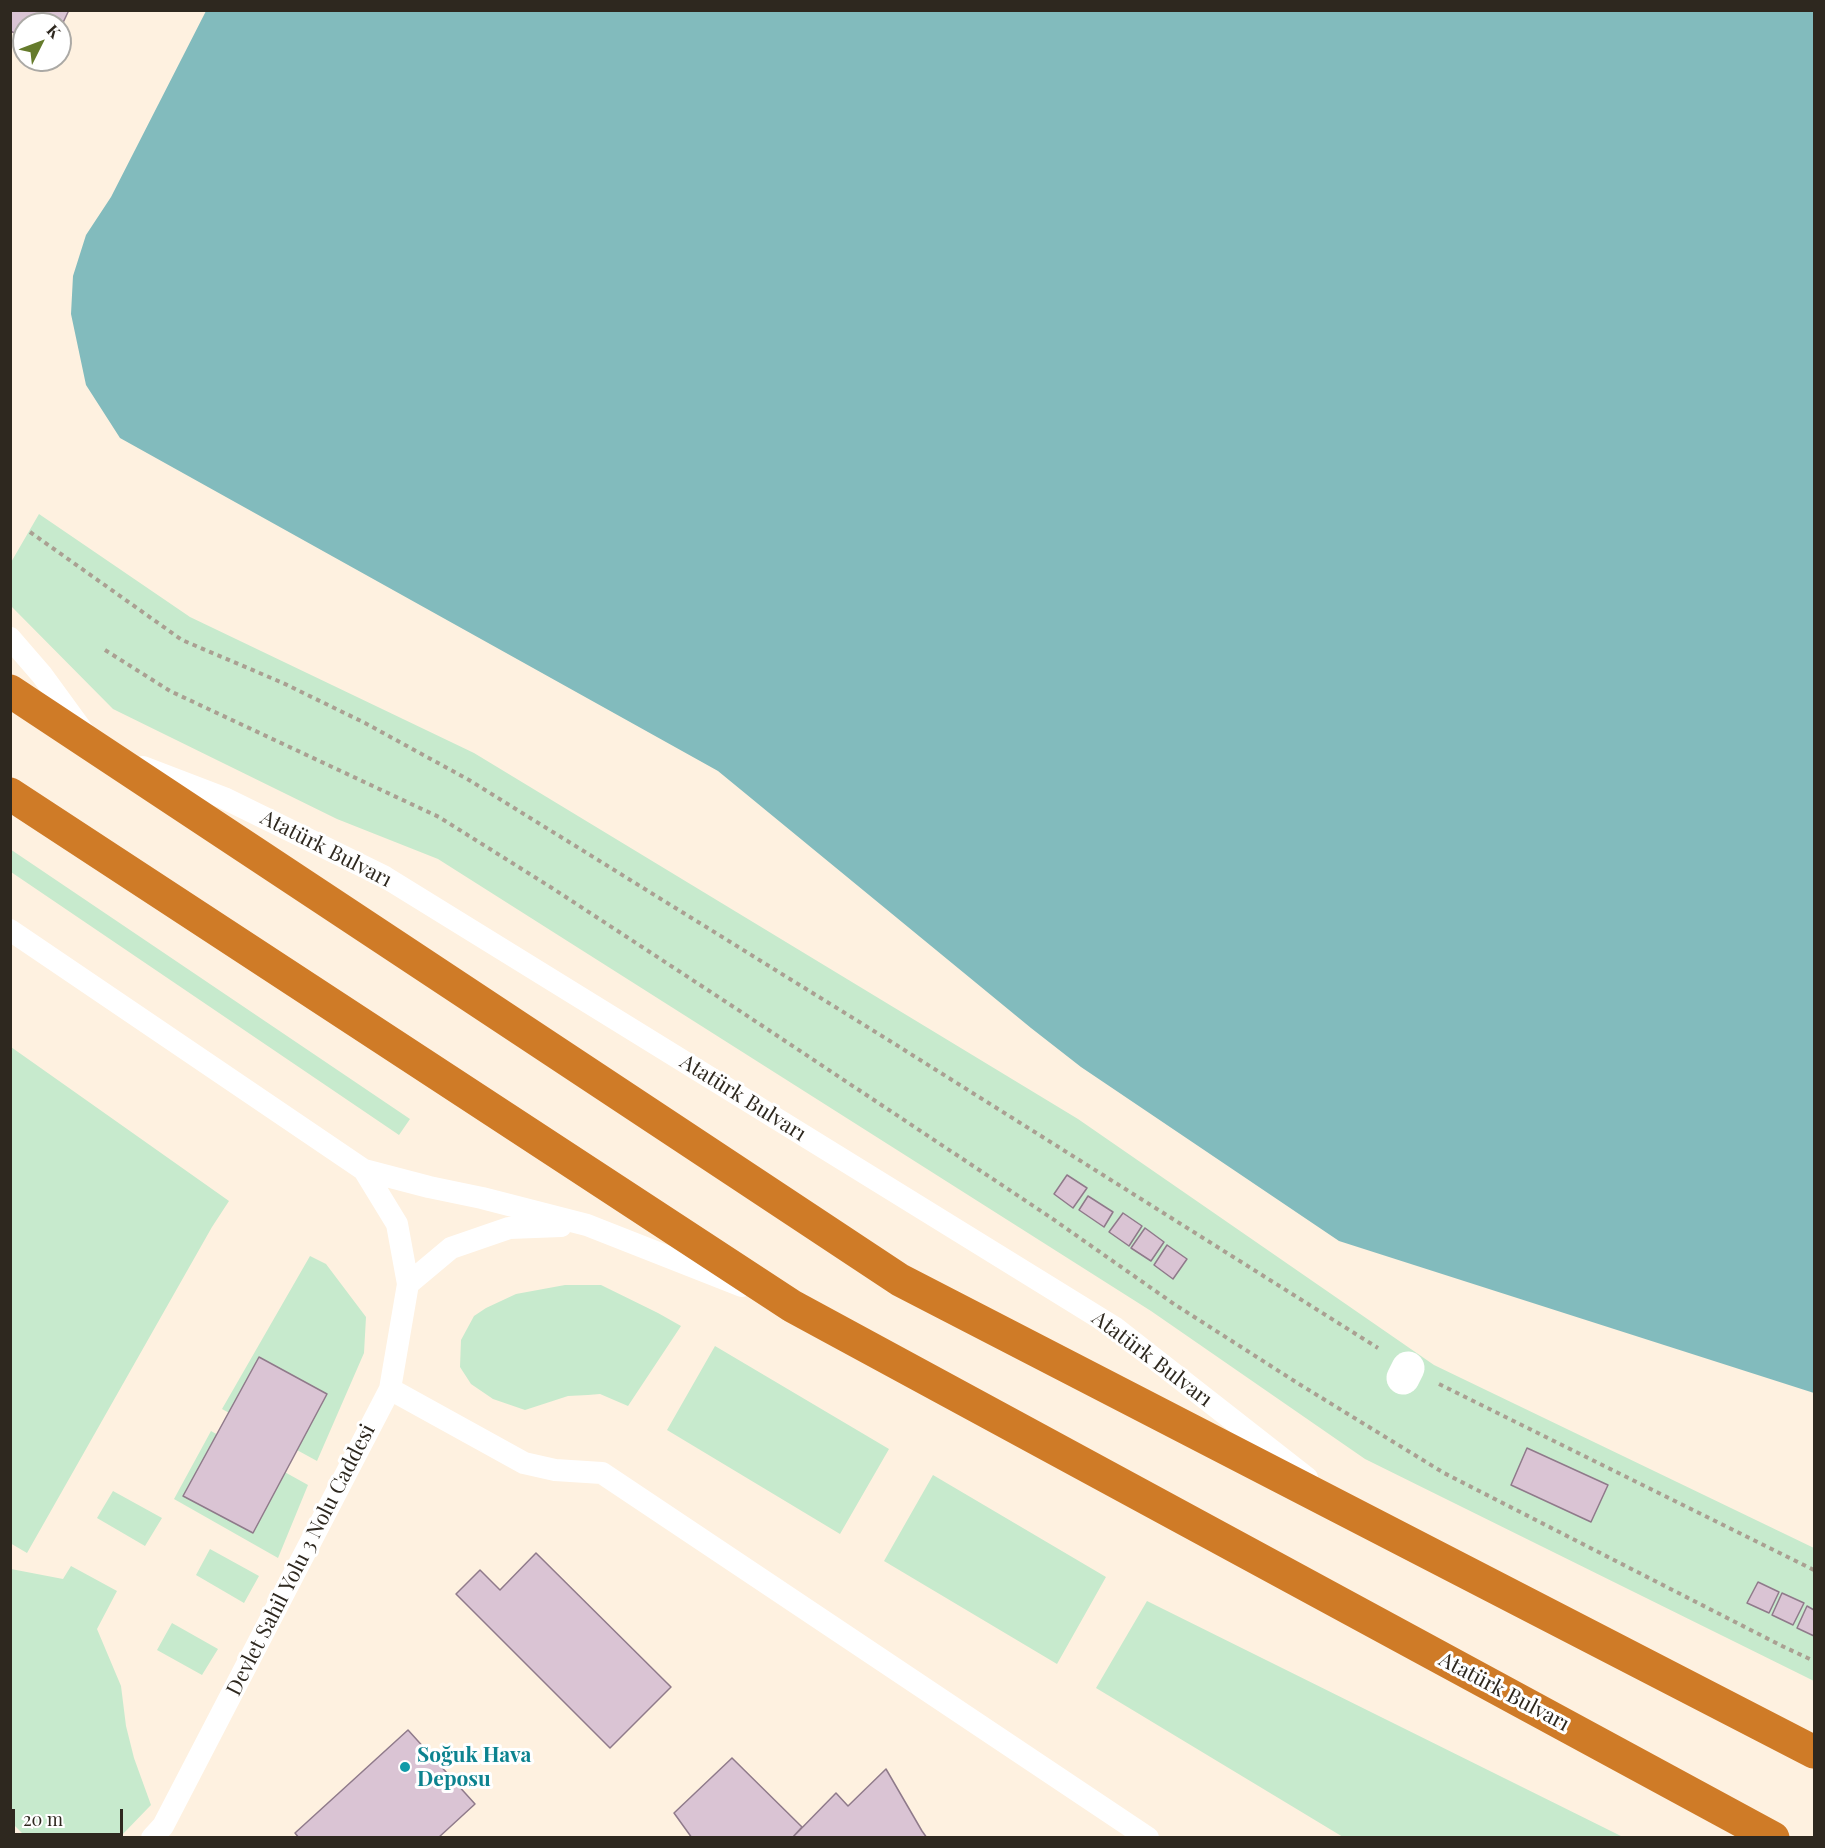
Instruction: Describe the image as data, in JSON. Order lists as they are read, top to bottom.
{
  "streets": {
    "highway": ["Atatürk Bulvarı"],
    "lane": ["Devlet Sahil Yolu 3 Nolu Caddesi"]
  },
  "crossings": [
    ["Atatürk Bulvarı", "Devlet Sahil Yolu 3 Nolu Caddesi"]
  ],
  "places": ["Soğuk Hava Deposu"],
  "scale_bar": "20 m",
  "north": "top right"
}
